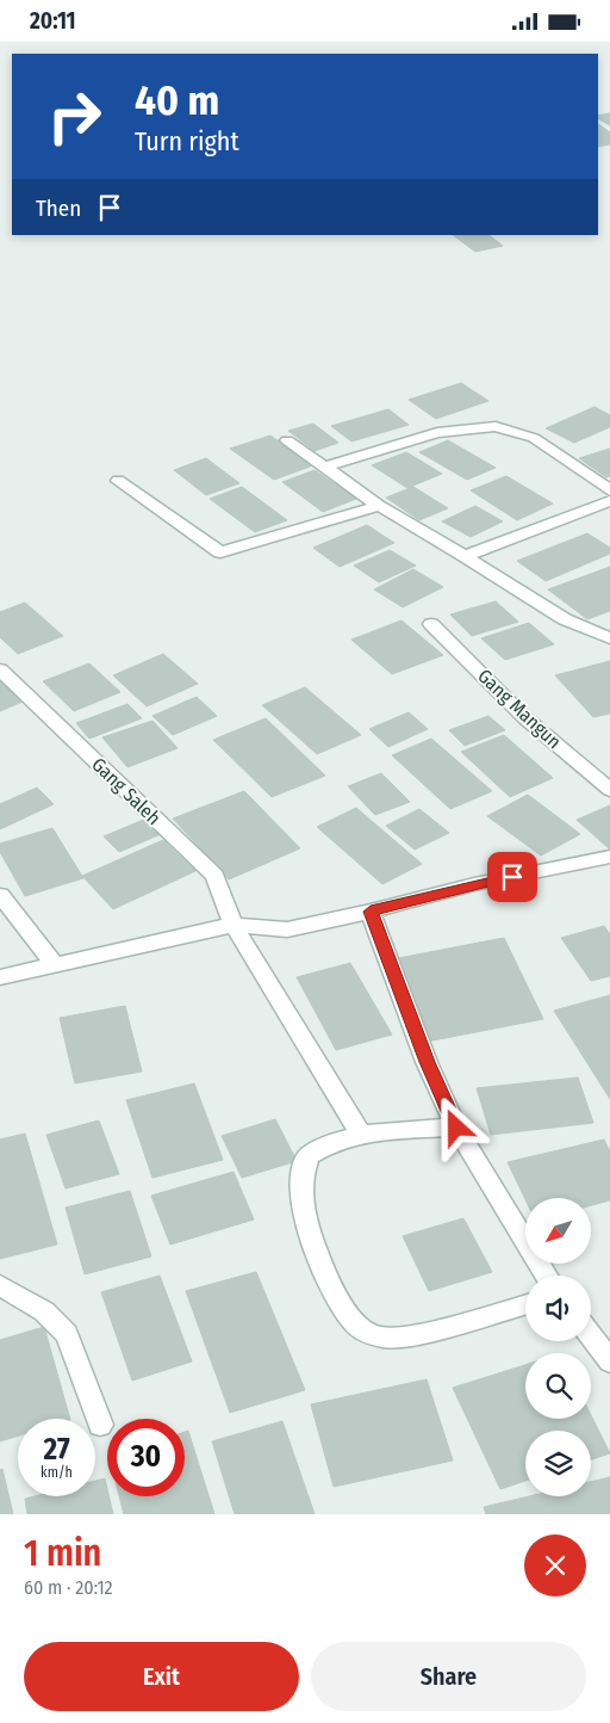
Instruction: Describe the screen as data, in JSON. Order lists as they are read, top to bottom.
{
  "streets": {
    "street": ["Gang Mangun", "Gang Saleh"]
  },
  "north": "bottom left",
  "page": {
    "status": "20:11",
    "turn": ["40 m", "Turn right"],
    "then": "Then",
    "speed": "27 km/h",
    "limit": "30",
    "heading": ["1 min", "60 m · 20:12"],
    "buttons": ["Exit", "Share"]
  }
}
